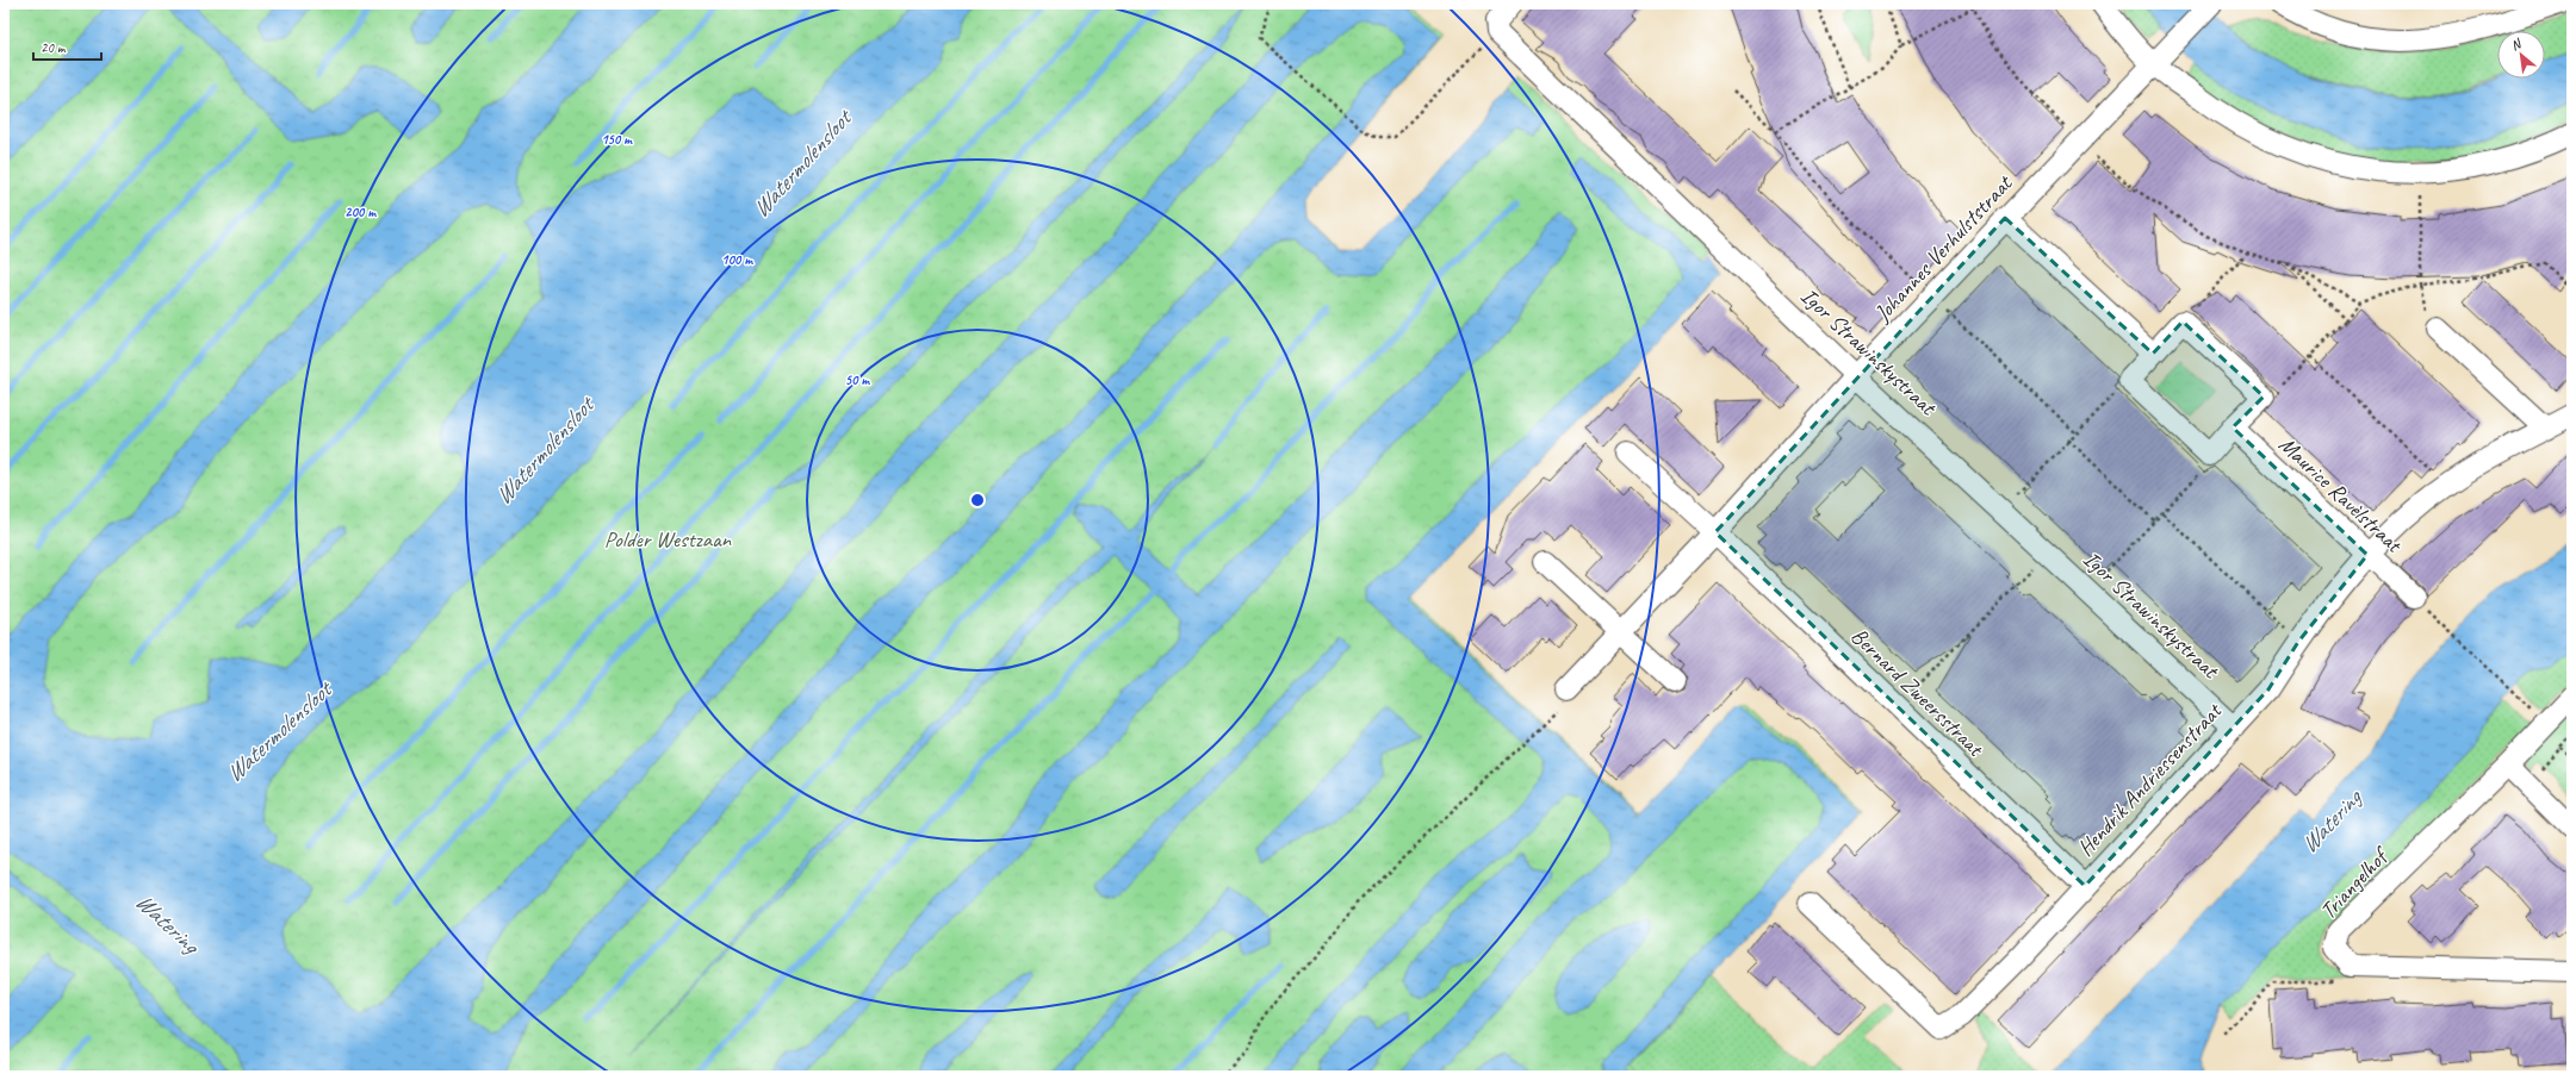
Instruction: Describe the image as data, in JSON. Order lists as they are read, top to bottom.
{
  "streets": {
    "street": [
      "Johannes Verhulststraat",
      "Igor Strawinskystraat",
      "Maurice Ravèlstraat",
      "Bernard Zweersstraat",
      "Hendrik Andriessenstraat",
      "Triangelhof"
    ]
  },
  "crossings": [
    ["Johannes Verhulststraat", "Igor Strawinskystraat"],
    ["Johannes Verhulststraat", "Bernard Zweersstraat"],
    ["Igor Strawinskystraat", "Hendrik Andriessenstraat"],
    ["Maurice Ravèlstraat", "Hendrik Andriessenstraat"],
    ["Bernard Zweersstraat", "Hendrik Andriessenstraat"]
  ],
  "water": ["Watermolensloot", "Watering"],
  "parks": ["Polder Westzaan"],
  "scale_bar": "20 m",
  "north": "top left",
  "rings": [
    "150 m",
    "200 m",
    "100 m",
    "50 m"
  ]
}
